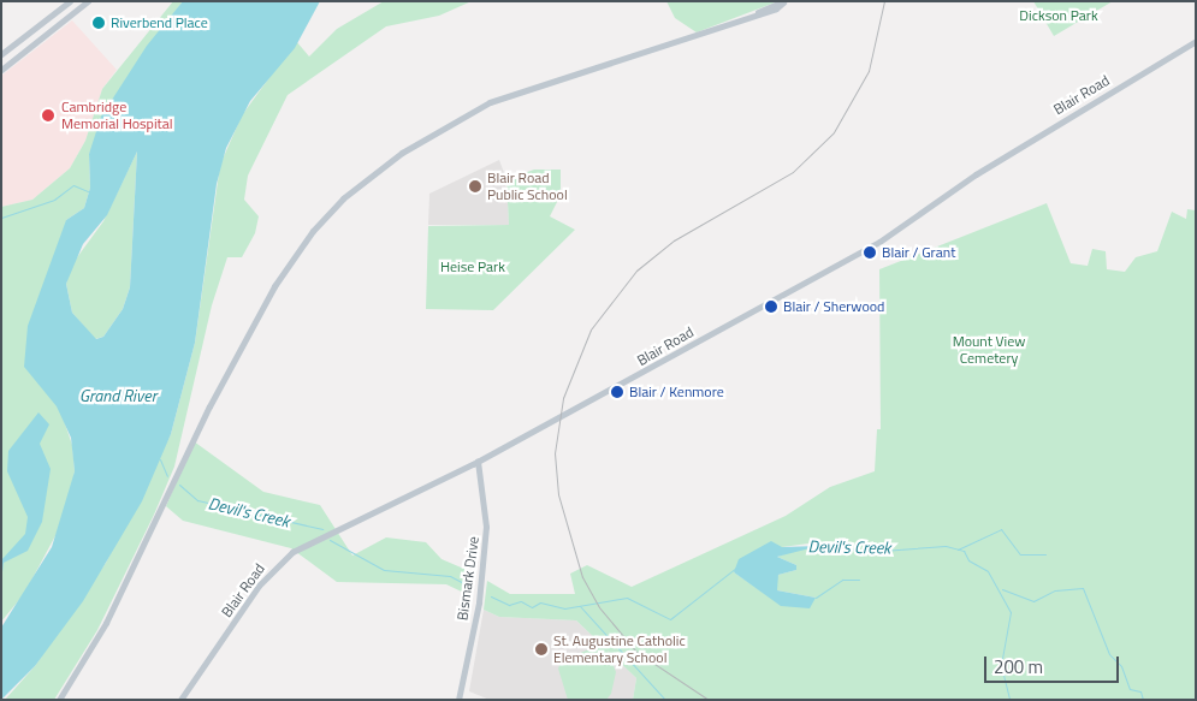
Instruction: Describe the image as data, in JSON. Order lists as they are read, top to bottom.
{
  "streets": {
    "street": ["Blair Road", "Bismark Drive"]
  },
  "crossings": [
    ["Blair Road", "Bismark Drive"]
  ],
  "water": ["Grand River", "Devil's Creek"],
  "parks": ["Dickson Park", "Heise Park", "Mount View Cemetery"],
  "places": [
    "Riverbend Place",
    "Cambridge Memorial Hospital",
    "Blair Road Public School",
    "Blair / Grant",
    "Blair / Sherwood",
    "Blair / Kenmore",
    "St. Augustine Catholic Elementary School"
  ],
  "scale_bar": "200 m"
}
